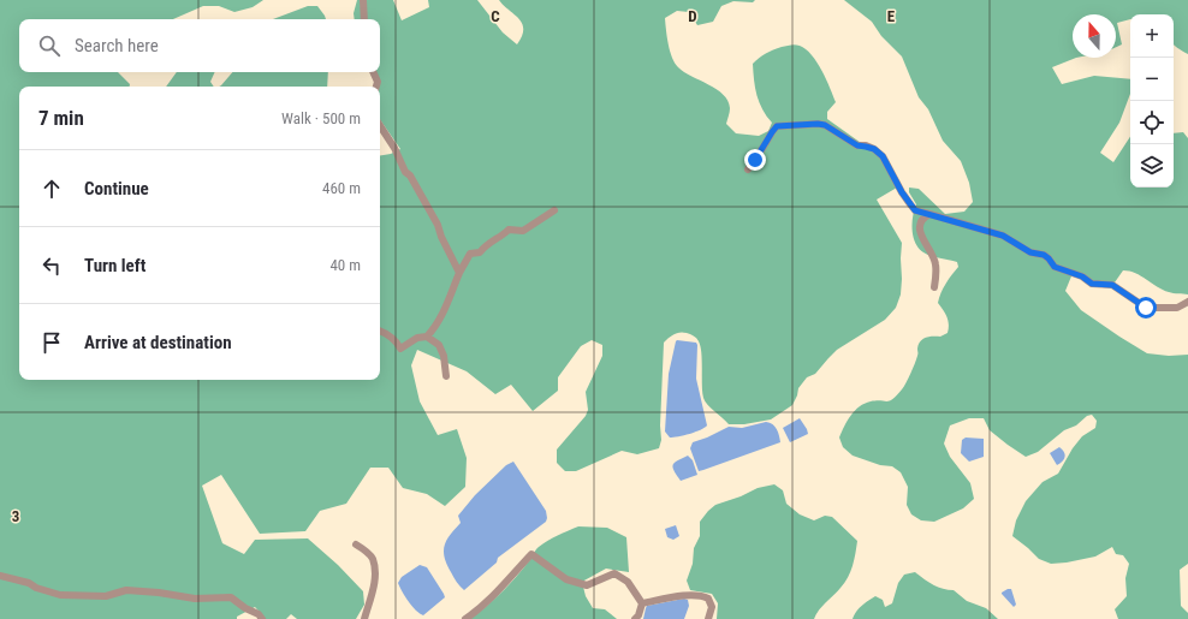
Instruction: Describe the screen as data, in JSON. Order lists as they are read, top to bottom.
{
  "north": "top",
  "page": {
    "map_buttons": ["+", "−"],
    "search": "Search here",
    "heading": ["7 min", "Walk · 500 m"],
    "list": [
      ["Continue", "460 m"],
      ["Turn left", "40 m"],
      "Arrive at destination"
    ]
  },
  "grid": {
    "columns": ["C", "D", "E"],
    "rows": ["3"]
  }
}
